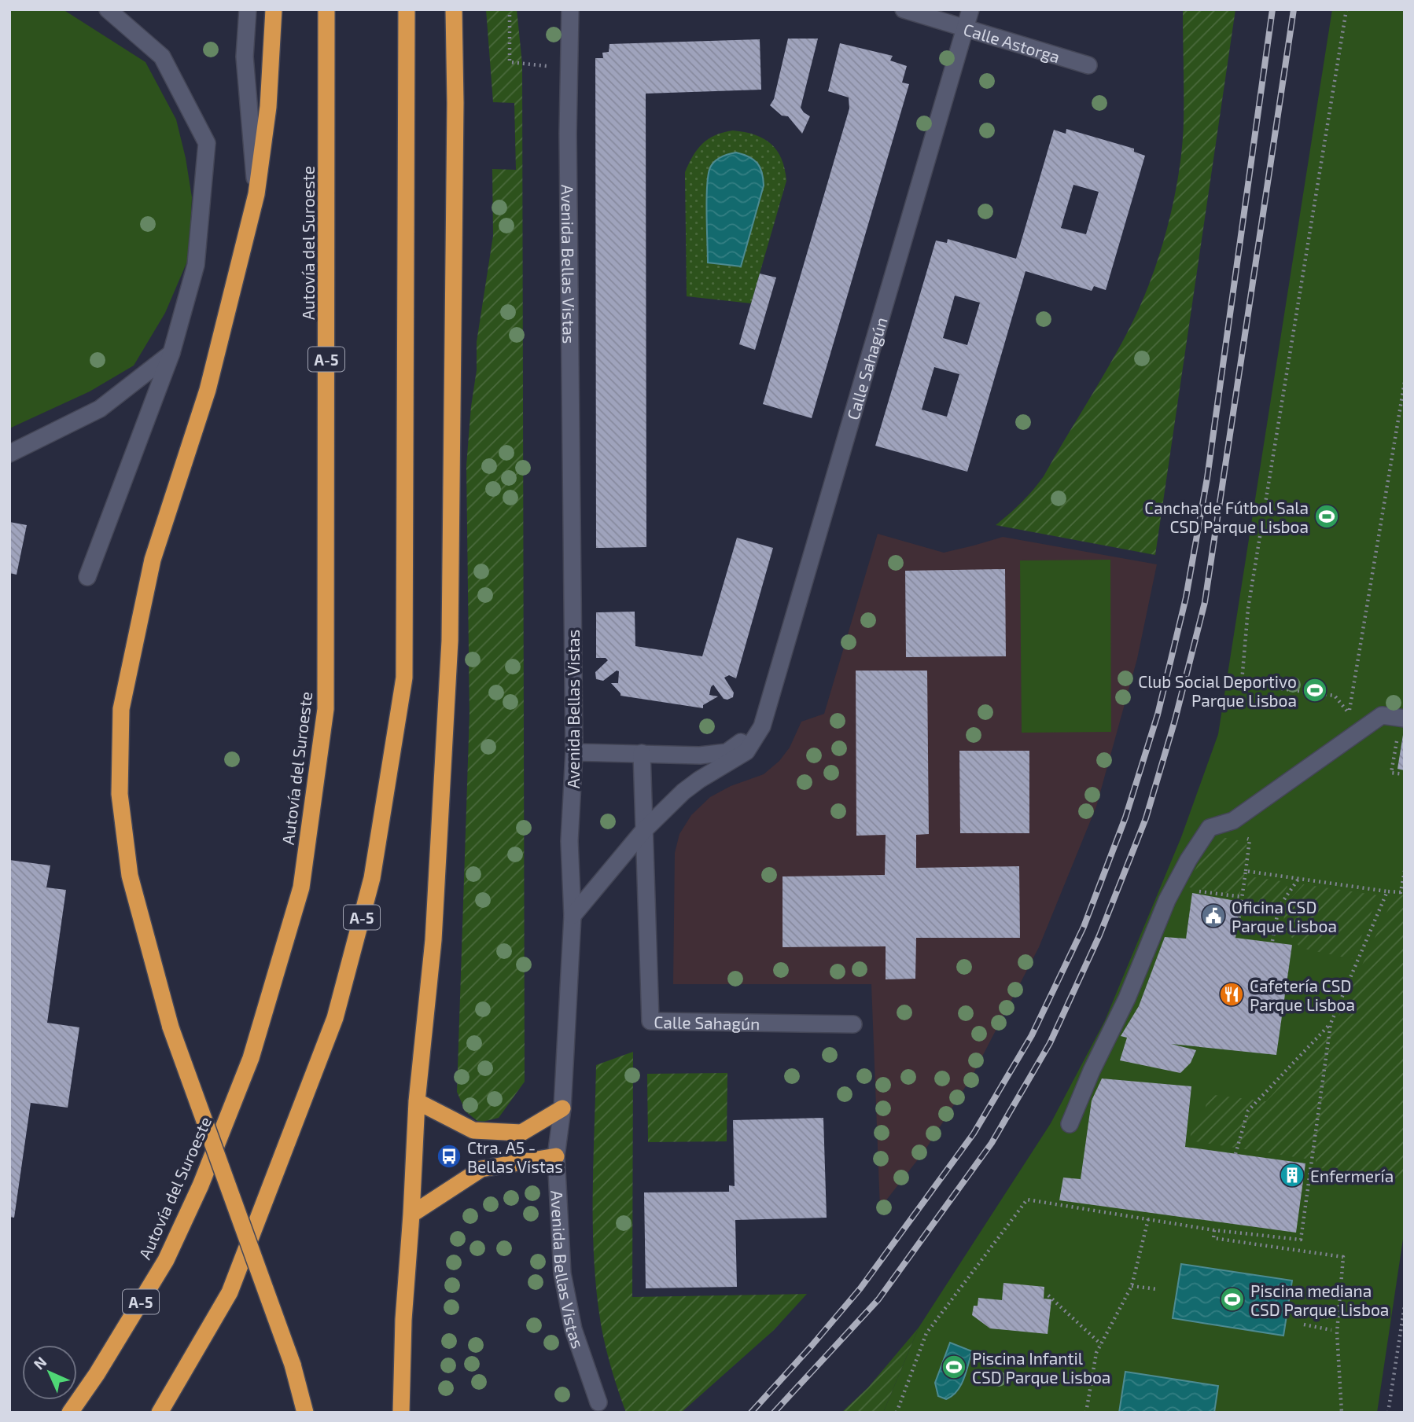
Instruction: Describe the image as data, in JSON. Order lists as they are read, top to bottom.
{
  "streets": {
    "highway": ["Autovía del Suroeste", "A-5"],
    "street": ["Calle Astorga", "Avenida Bellas Vistas", "Calle Sahagún"]
  },
  "crossings": [
    ["Calle Astorga", "Calle Sahagún"],
    ["Avenida Bellas Vistas", "Calle Sahagún"]
  ],
  "places": {
    "sports": [
      "Cancha de Fútbol Sala CSD Parque Lisboa",
      "Club Social Deportivo Parque Lisboa",
      "Piscina mediana CSD Parque Lisboa",
      "Piscina Infantil CSD Parque Lisboa"
    ],
    "public building": ["Oficina CSD Parque Lisboa"],
    "restaurant": ["Cafetería CSD Parque Lisboa"],
    "bus stop": ["Ctra. A5 - Bellas Vistas"],
    "building": ["Enfermería"]
  },
  "north": "top left"
}
